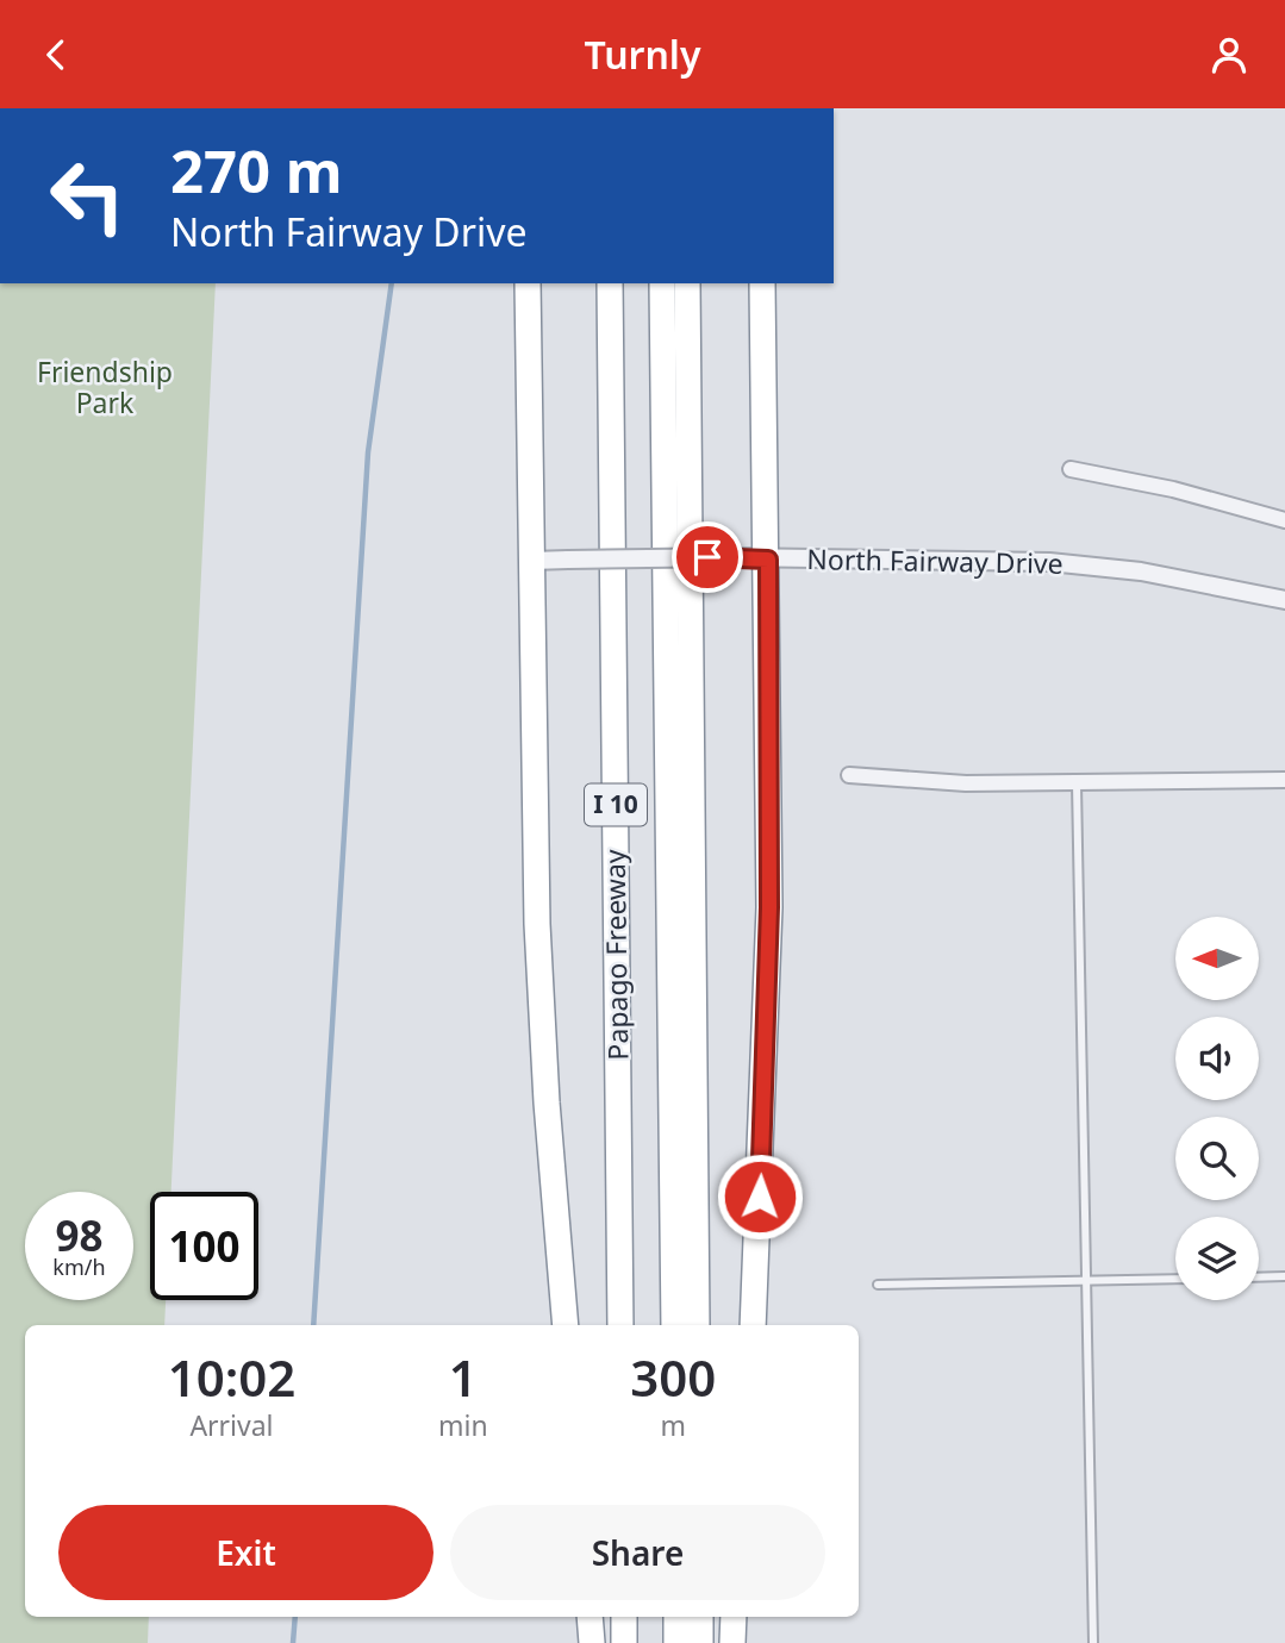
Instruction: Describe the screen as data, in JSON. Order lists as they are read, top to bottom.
{
  "streets": {
    "highway": ["I 10", "Papago Freeway"],
    "street": ["North Fairway Drive"]
  },
  "parks": ["Friendship Park"],
  "north": "left",
  "page": {
    "header": "Turnly",
    "turn": ["270 m", "North Fairway Drive"],
    "speed": "98 km/h",
    "limit": "100",
    "eta": [
      "10:02",
      "Arrival",
      "1",
      "min",
      "300",
      "m"
    ],
    "buttons": ["Exit", "Share"]
  }
}
